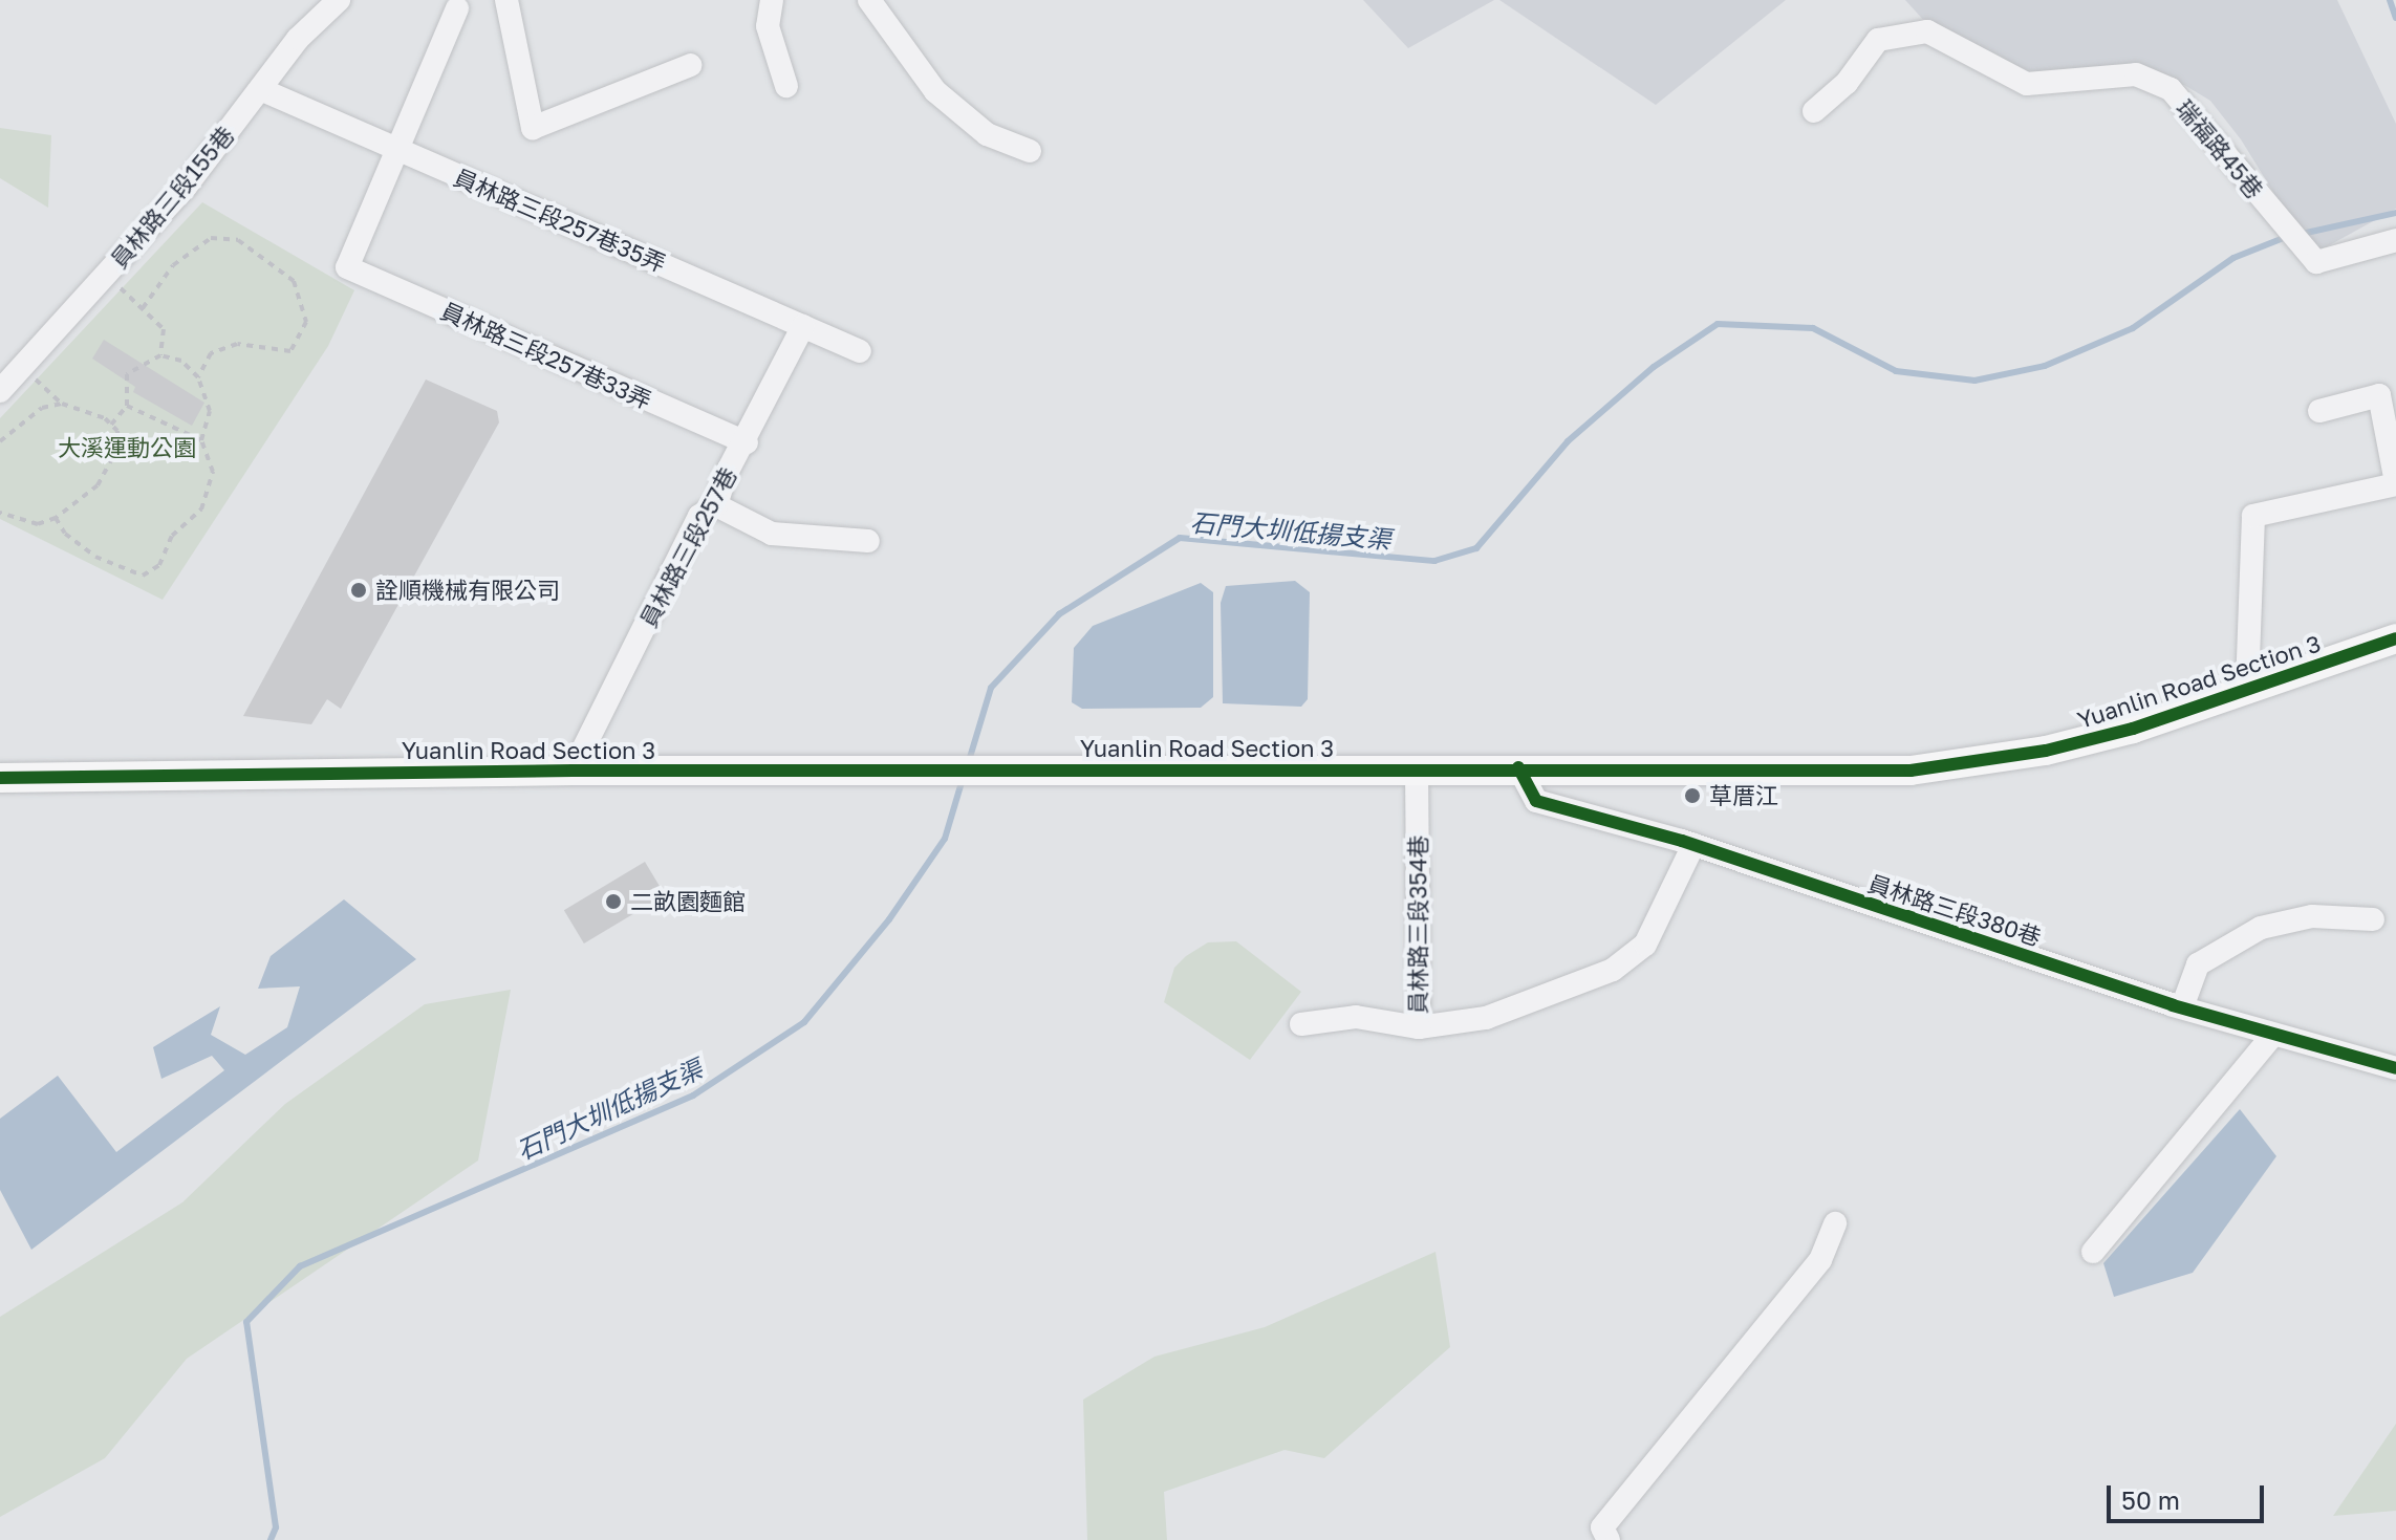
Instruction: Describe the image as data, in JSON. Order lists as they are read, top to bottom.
{
  "streets": {
    "main road": ["Yuanlin Road Section 3"],
    "street": [
      "瑞福路45巷",
      "員林路三段155巷",
      "員林路三段257巷35弄",
      "員林路三段257巷33弄",
      "員林路三段257巷",
      "員林路三段380巷",
      "員林路三段354巷"
    ]
  },
  "crossings": [
    ["員林路三段155巷", "員林路三段257巷35弄"],
    ["員林路三段257巷35弄", "員林路三段257巷33弄"],
    ["員林路三段257巷35弄", "員林路三段257巷"],
    ["員林路三段257巷33弄", "員林路三段257巷"],
    ["員林路三段257巷", "Yuanlin Road Section 3"],
    ["Yuanlin Road Section 3", "員林路三段380巷"],
    ["Yuanlin Road Section 3", "員林路三段354巷"],
    ["員林路三段380巷", "員林路三段354巷"]
  ],
  "water": ["石門大圳低揚支渠"],
  "parks": ["大溪運動公園"],
  "places": ["詮順機械有限公司", "草厝江", "二畝園麵館"],
  "scale_bar": "50 m"
}
